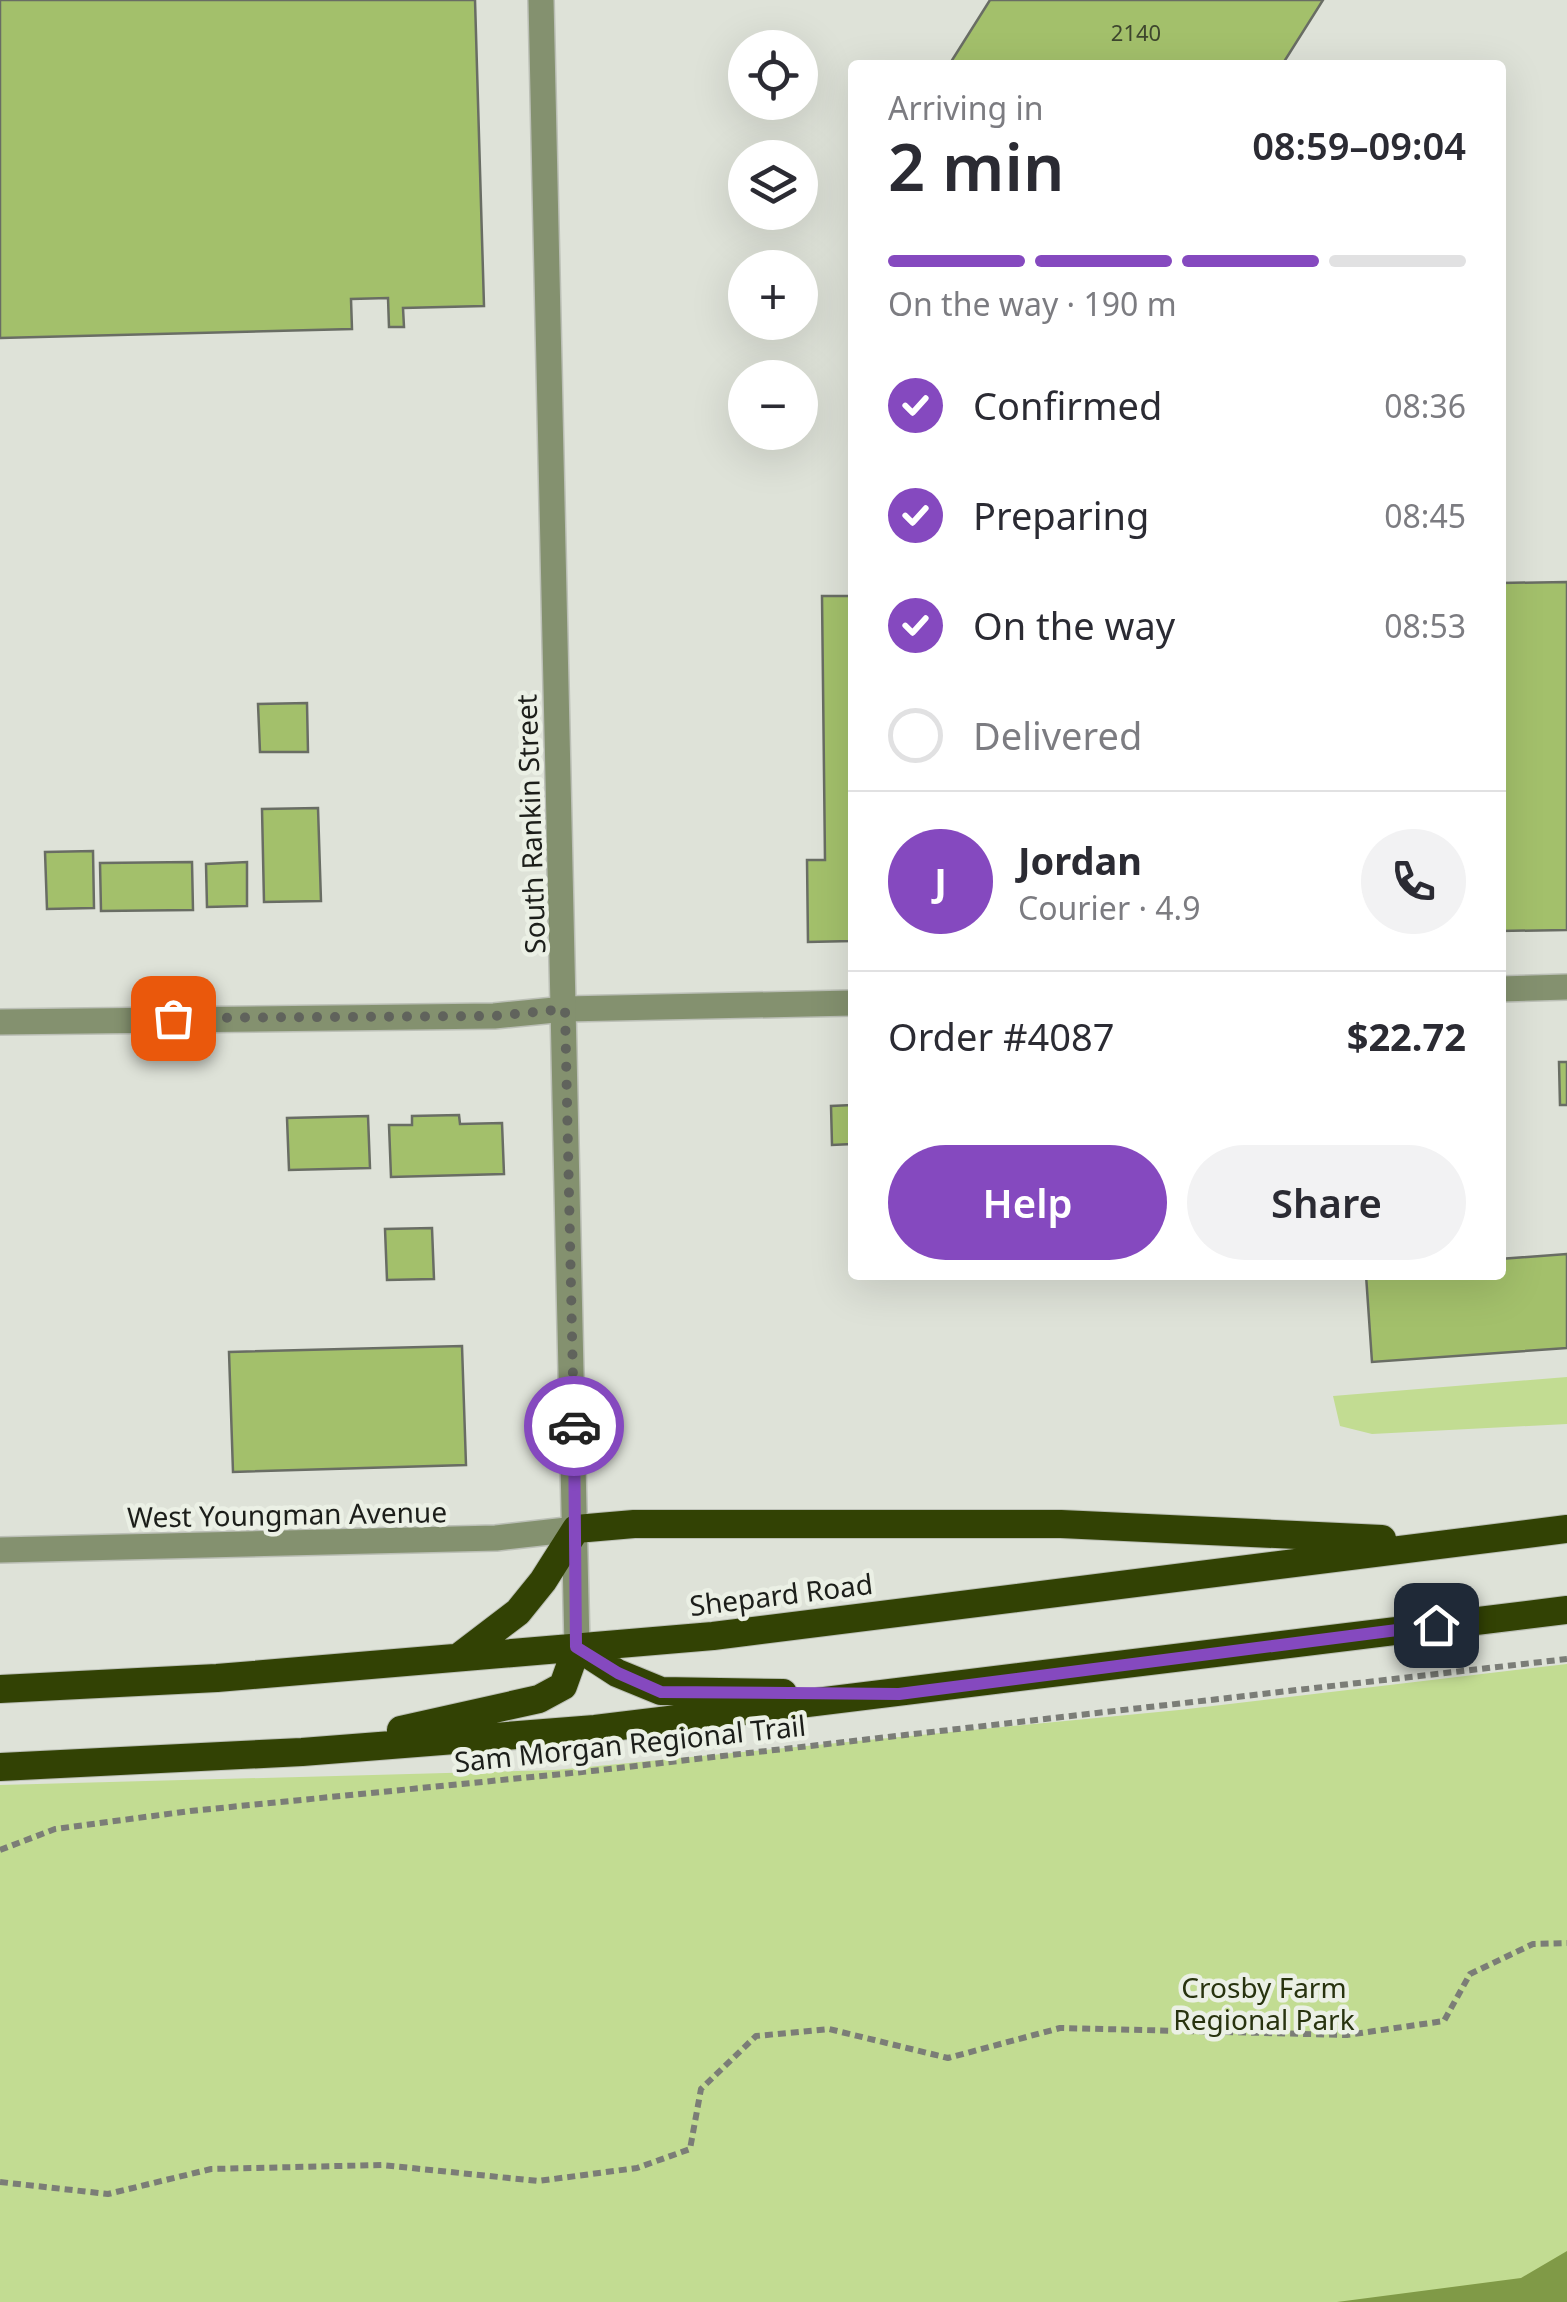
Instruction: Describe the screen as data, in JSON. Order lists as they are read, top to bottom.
{
  "streets": {
    "highway": ["Shepard Road"],
    "street": ["South Rankin Street", "West Youngman Avenue"],
    "path": ["Sam Morgan Regional Trail"]
  },
  "crossings": [
    ["South Rankin Street", "West Youngman Avenue"],
    ["South Rankin Street", "Shepard Road"]
  ],
  "parks": ["Crosby Farm Regional Park"],
  "house_numbers": ["2140"],
  "page": {
    "map_buttons": ["+", "−"],
    "heading": ["2 min", "Arriving in", "08:59–09:04"],
    "panel": [
      "Jordan",
      "Courier · 4.9",
      "Order #4087",
      "$22.72"
    ],
    "bar": "On the way · 190 m",
    "list": [
      ["Confirmed", "08:36"],
      ["Preparing", "08:45"],
      ["On the way", "08:53"],
      "Delivered"
    ],
    "round": "J",
    "buttons": ["Help", "Share"]
  }
}
